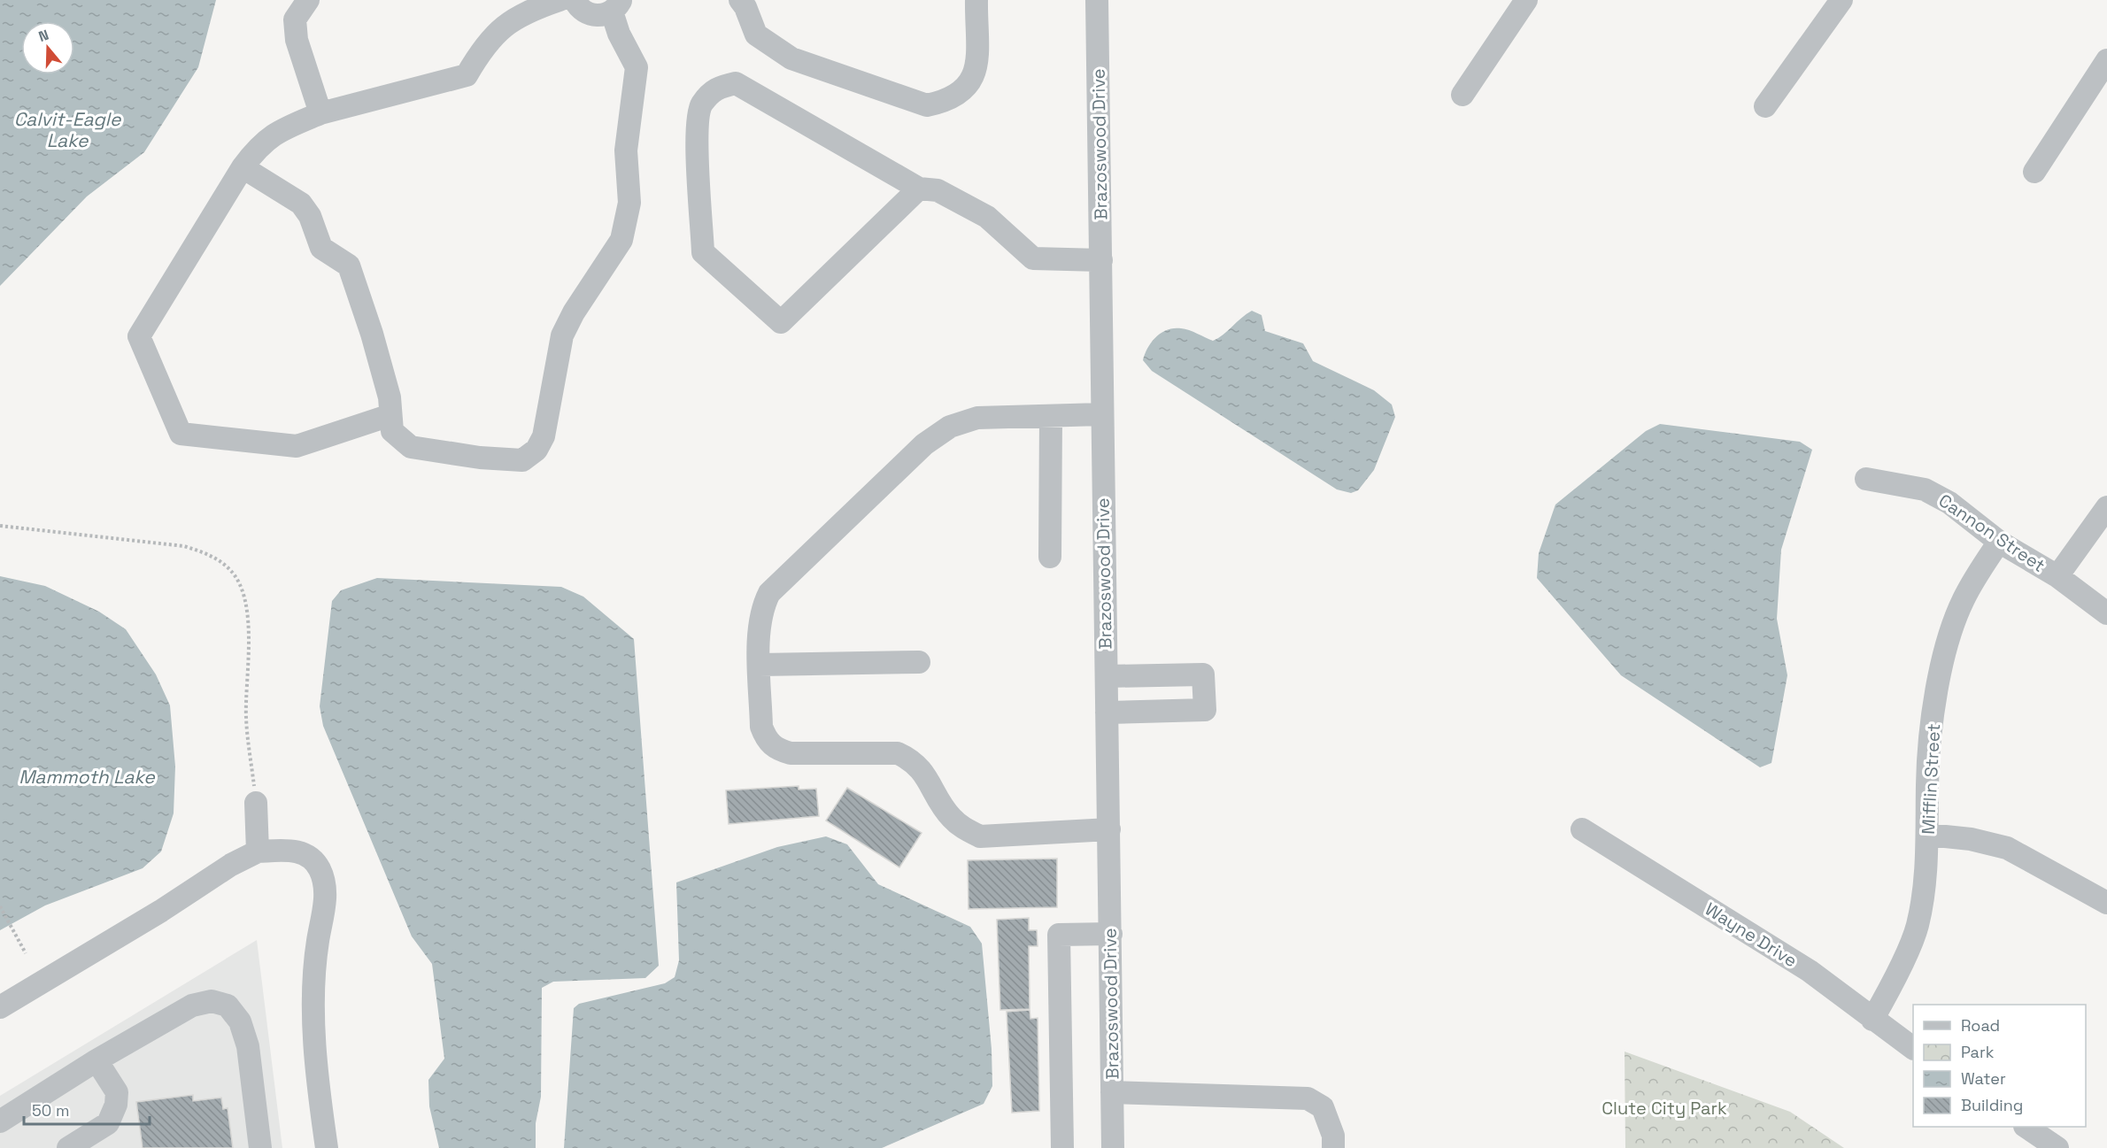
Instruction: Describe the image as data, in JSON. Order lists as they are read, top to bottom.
{
  "streets": {
    "street": [
      "Brazoswood Drive",
      "Cannon Street",
      "Mifflin Street",
      "Wayne Drive"
    ]
  },
  "crossings": [
    ["Cannon Street", "Mifflin Street"],
    ["Mifflin Street", "Wayne Drive"]
  ],
  "water": ["Calvit-Eagle Lake", "Mammoth Lake"],
  "parks": ["Clute City Park"],
  "legend": [
    "Road",
    "Park",
    "Water",
    "Building"
  ],
  "scale_bar": "50 m",
  "north": "top"
}
